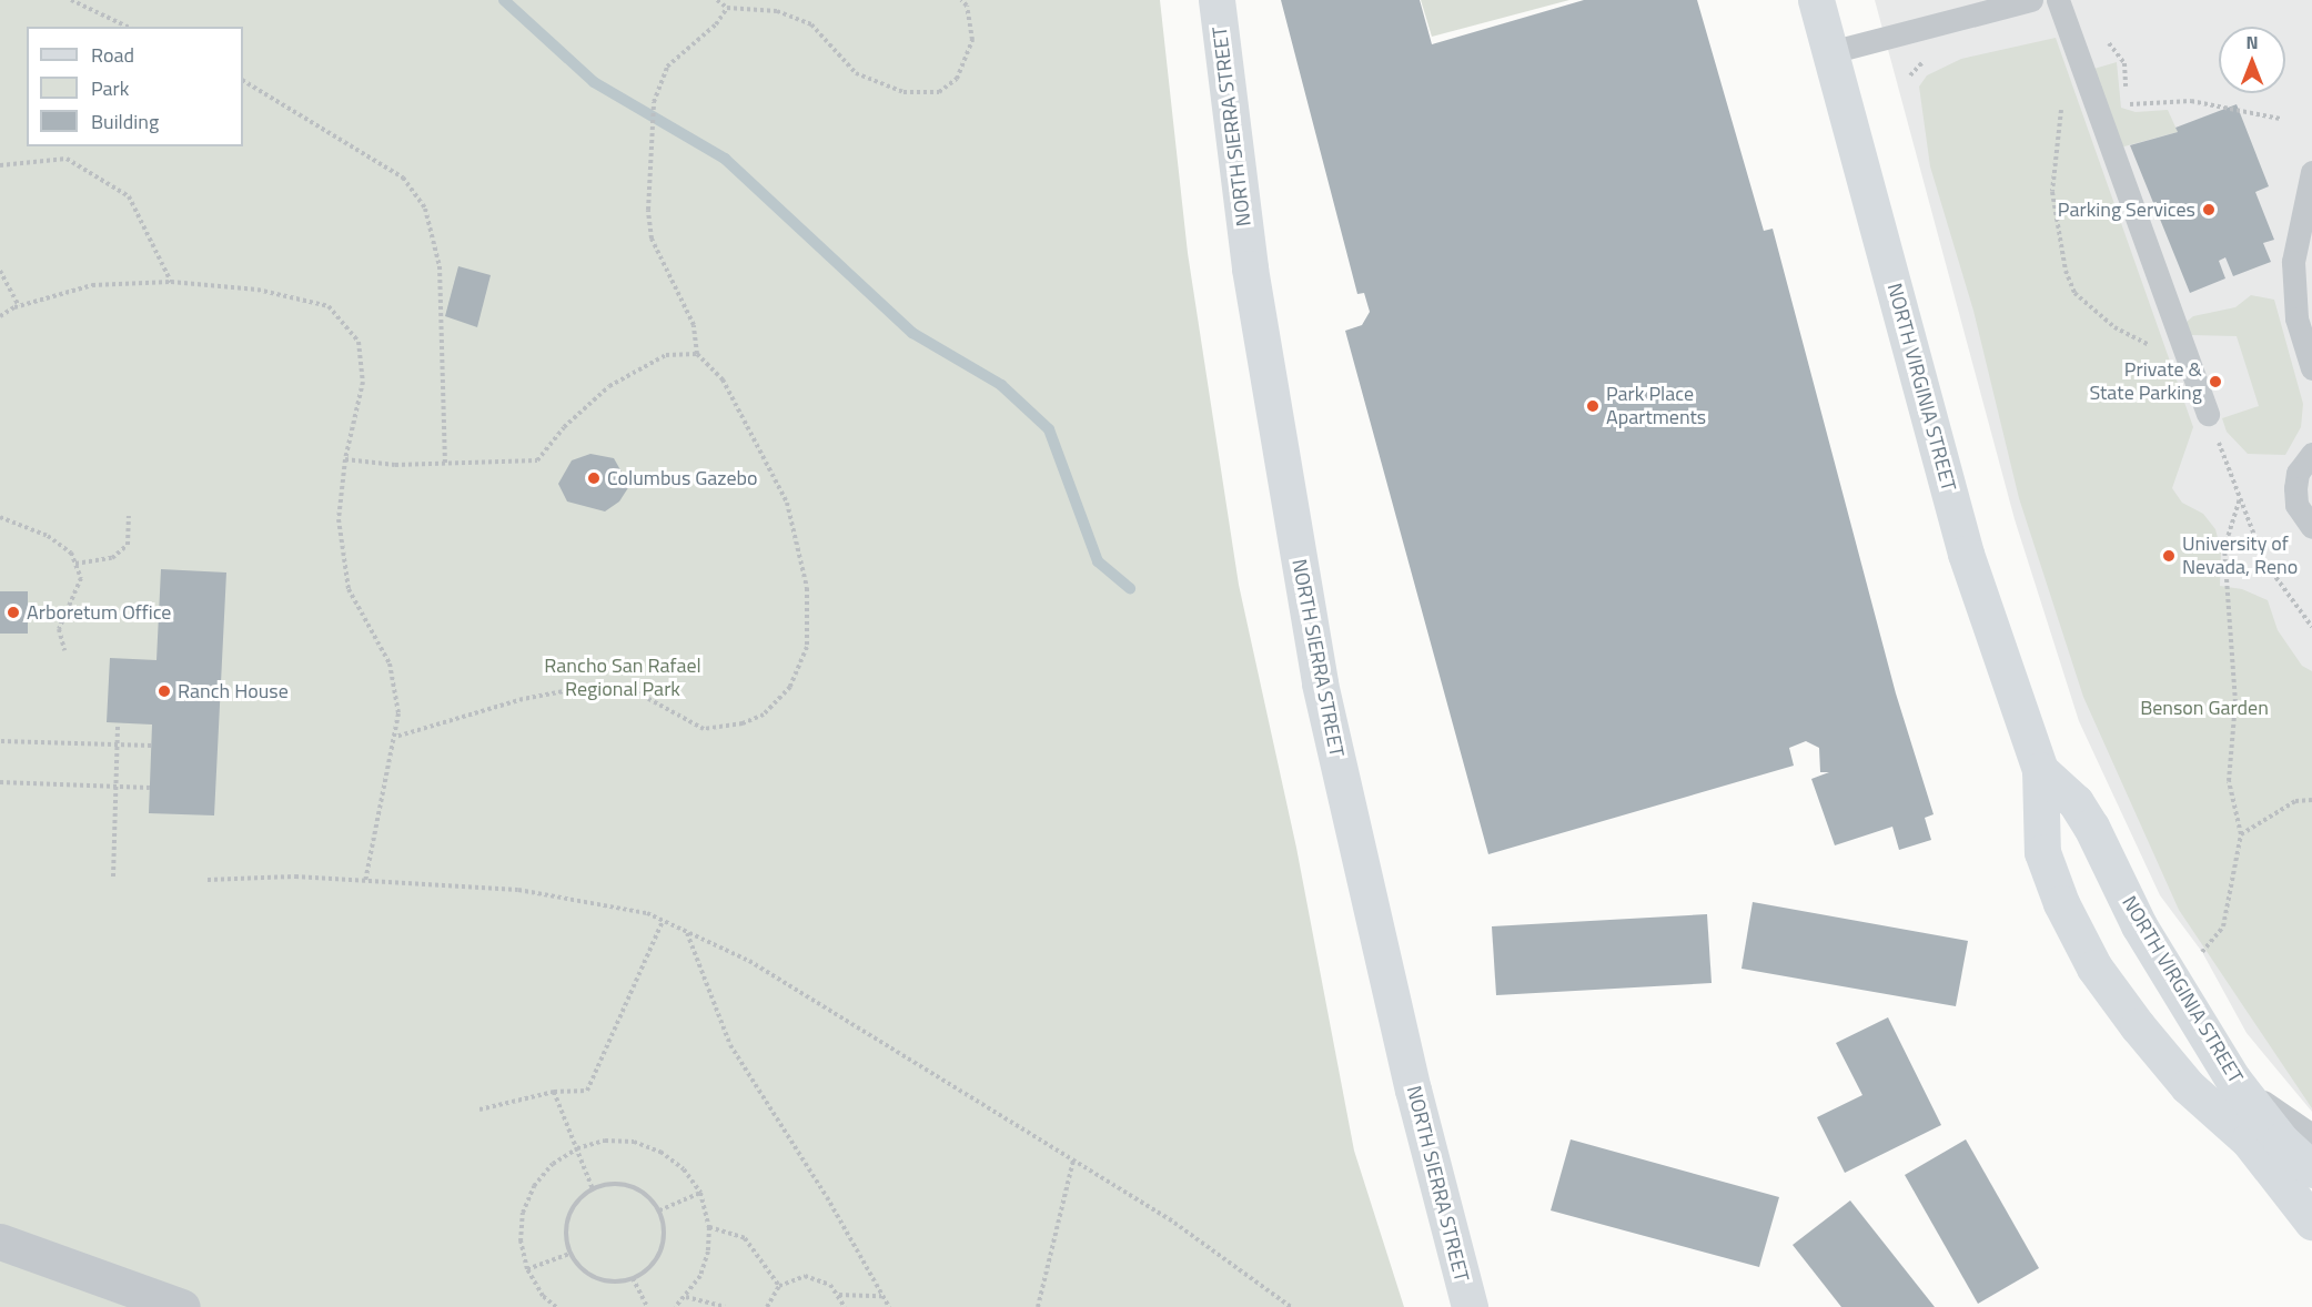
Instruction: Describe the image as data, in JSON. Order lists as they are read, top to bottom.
{
  "streets": {
    "main road": ["NORTH SIERRA STREET", "NORTH VIRGINIA STREET"]
  },
  "parks": ["Rancho San Rafael Regional Park", "Benson Garden"],
  "places": [
    "Parking Services",
    "Private & State Parking",
    "Park Place Apartments",
    "Columbus Gazebo",
    "University of Nevada, Reno",
    "Arboretum Office",
    "Ranch House"
  ],
  "legend": ["Road", "Park", "Building"],
  "north": "top"
}
